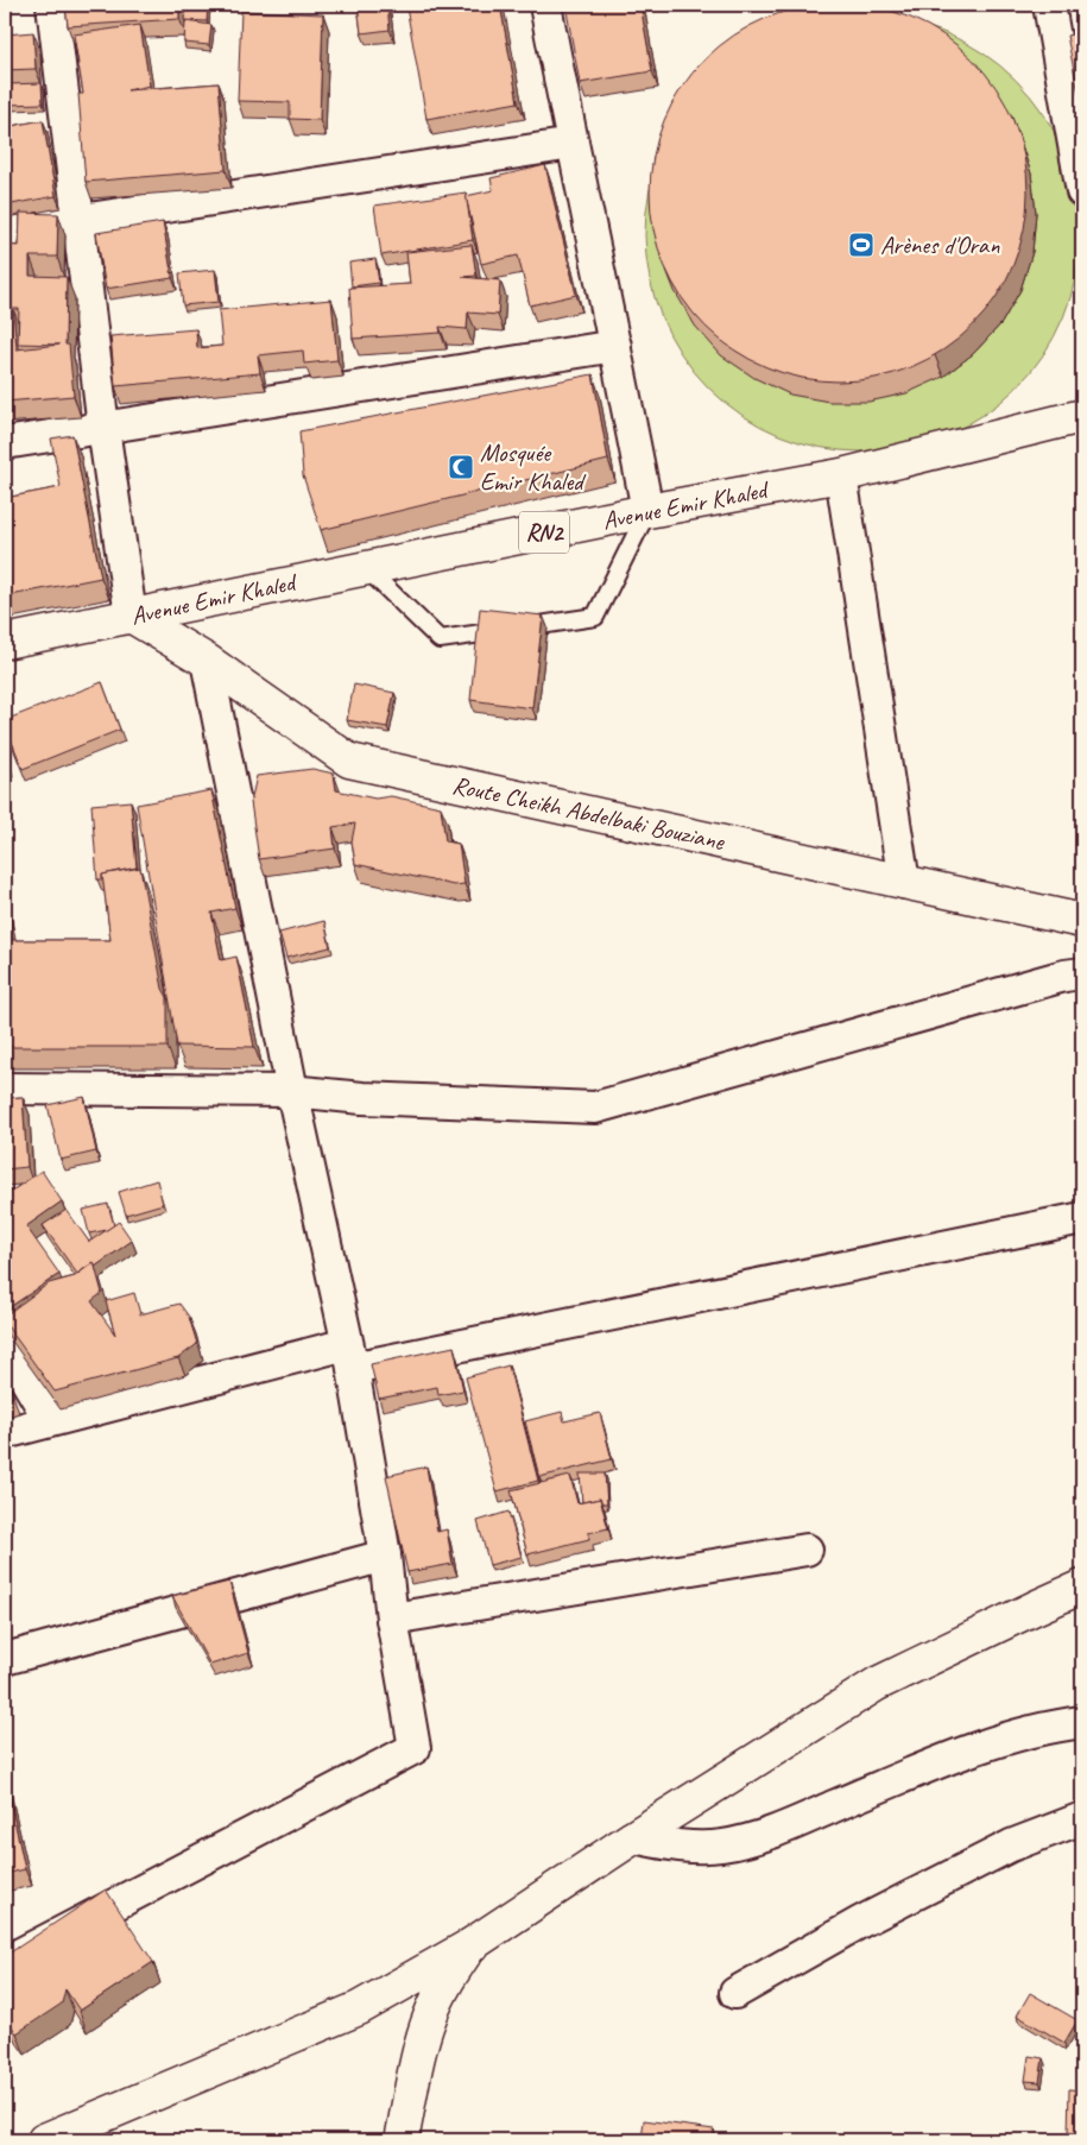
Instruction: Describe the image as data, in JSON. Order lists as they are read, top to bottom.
{
  "streets": {
    "main road": ["Avenue Emir Khaled", "RN2", "Route Cheikh Abdelbaki Bouziane"]
  },
  "crossings": [
    ["Avenue Emir Khaled", "Route Cheikh Abdelbaki Bouziane"]
  ],
  "places": {
    "sports": ["Arènes d'Oran"],
    "mosque": ["Mosquée Emir Khaled"]
  }
}
